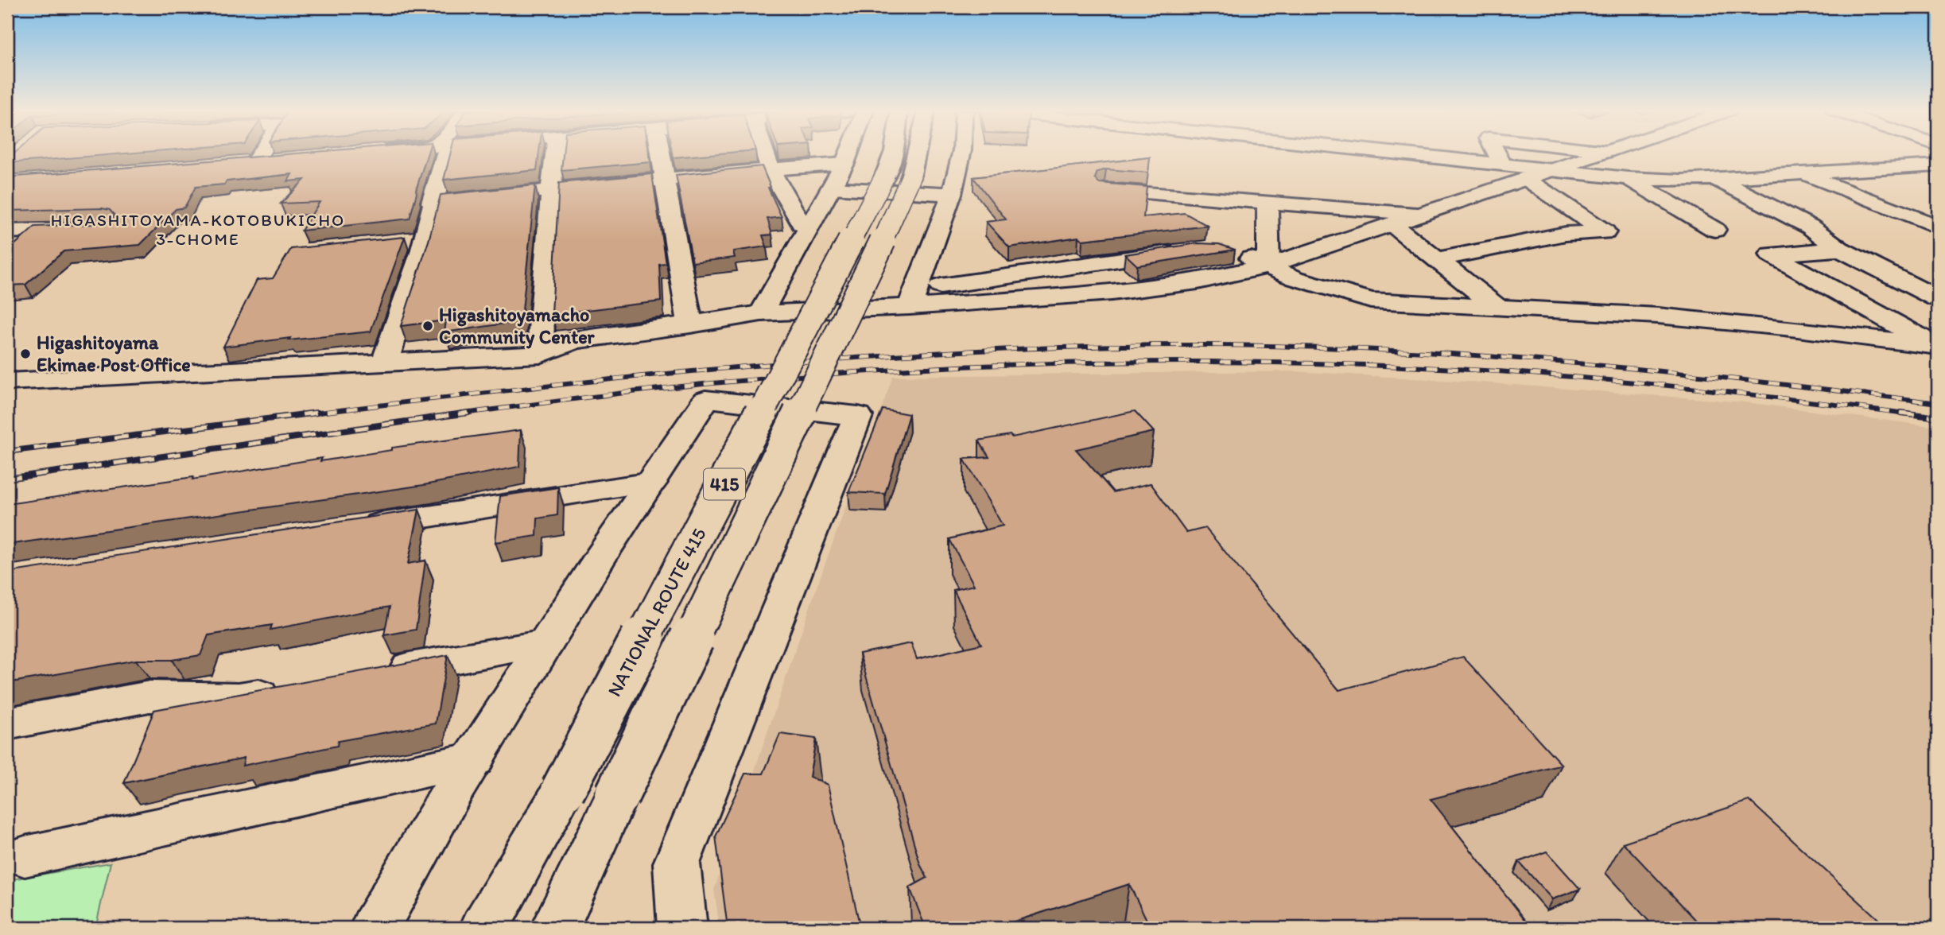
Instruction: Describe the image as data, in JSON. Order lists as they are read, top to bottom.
{
  "streets": {
    "main road": ["415", "NATIONAL ROUTE 415"]
  },
  "districts": ["HIGASHITOYAMA-KOTOBUKICHO 3-CHOME"],
  "places": ["Higashitoyamacho Community Center", "Higashitoyama Ekimae Post Office"]
}
